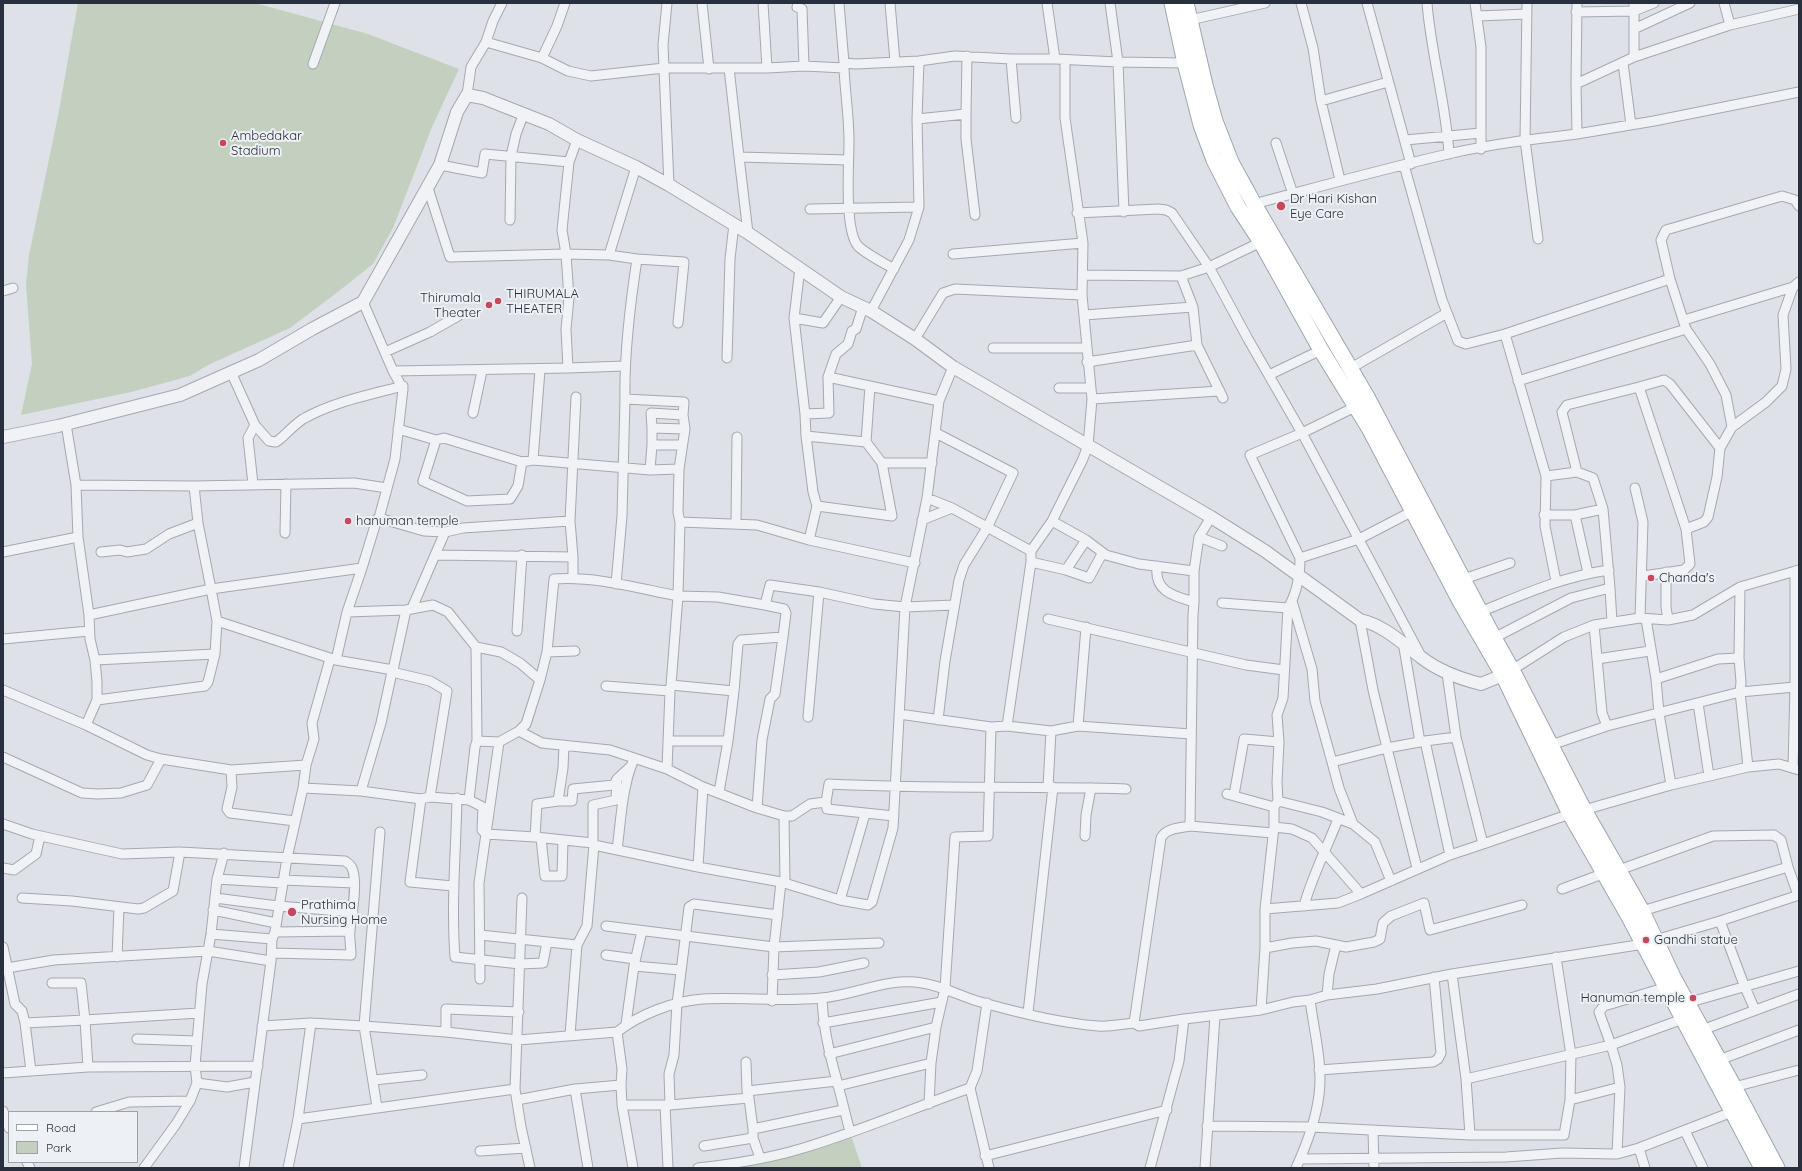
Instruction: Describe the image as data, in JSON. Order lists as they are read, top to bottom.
{
  "places": [
    "Ambedakar Stadium",
    "Dr Hari Kishan Eye Care",
    "THIRUMALA THEATER",
    "Thirumala Theater",
    "hanuman temple",
    "Chanda's",
    "Prathima Nursing Home",
    "Gandhi statue",
    "Hanuman temple"
  ],
  "legend": ["Road", "Park"]
}
